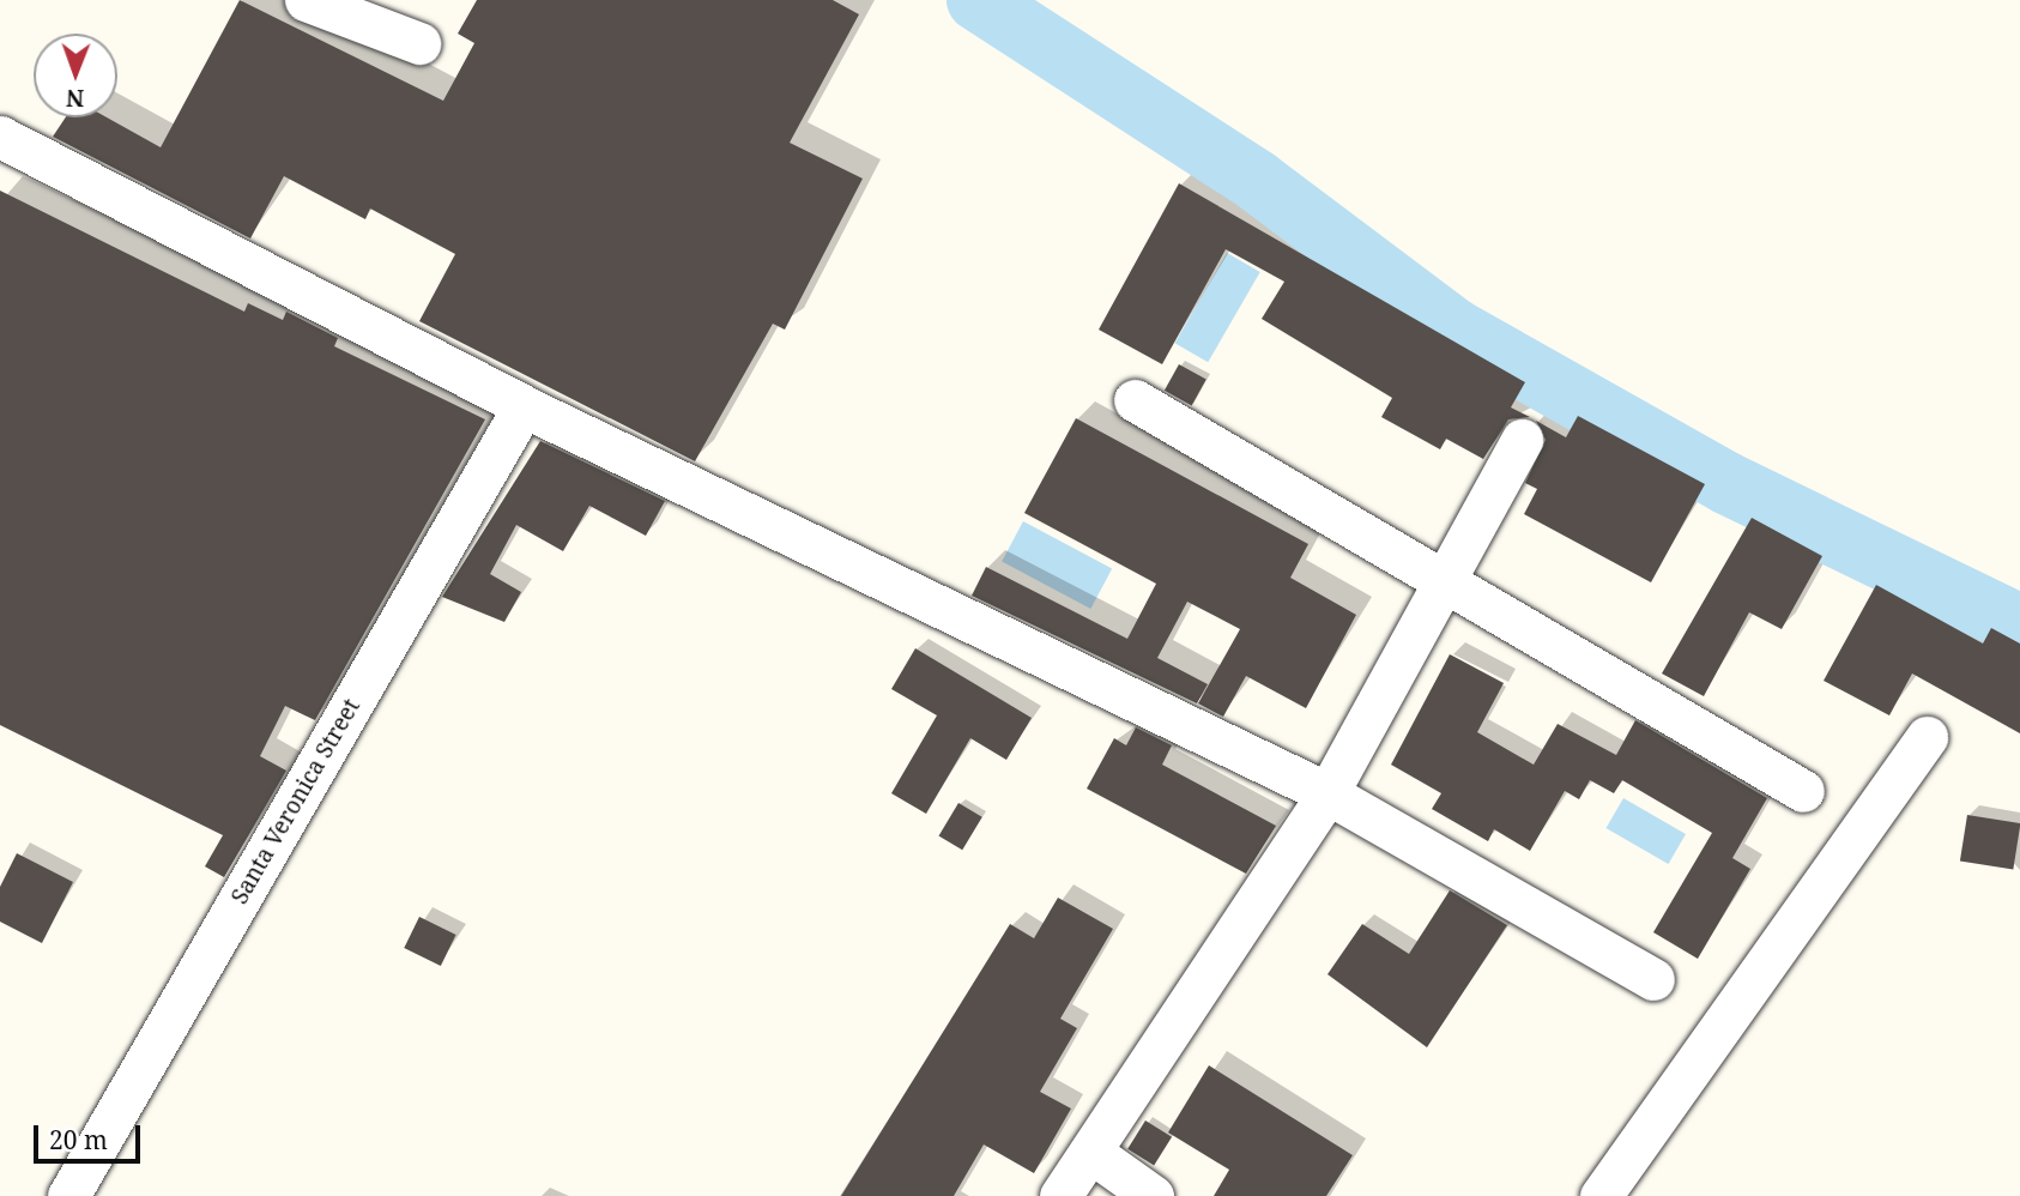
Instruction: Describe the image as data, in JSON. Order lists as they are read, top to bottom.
{
  "streets": {
    "street": ["Santa Veronica Street"]
  },
  "scale_bar": "20 m",
  "north": "bottom"
}
